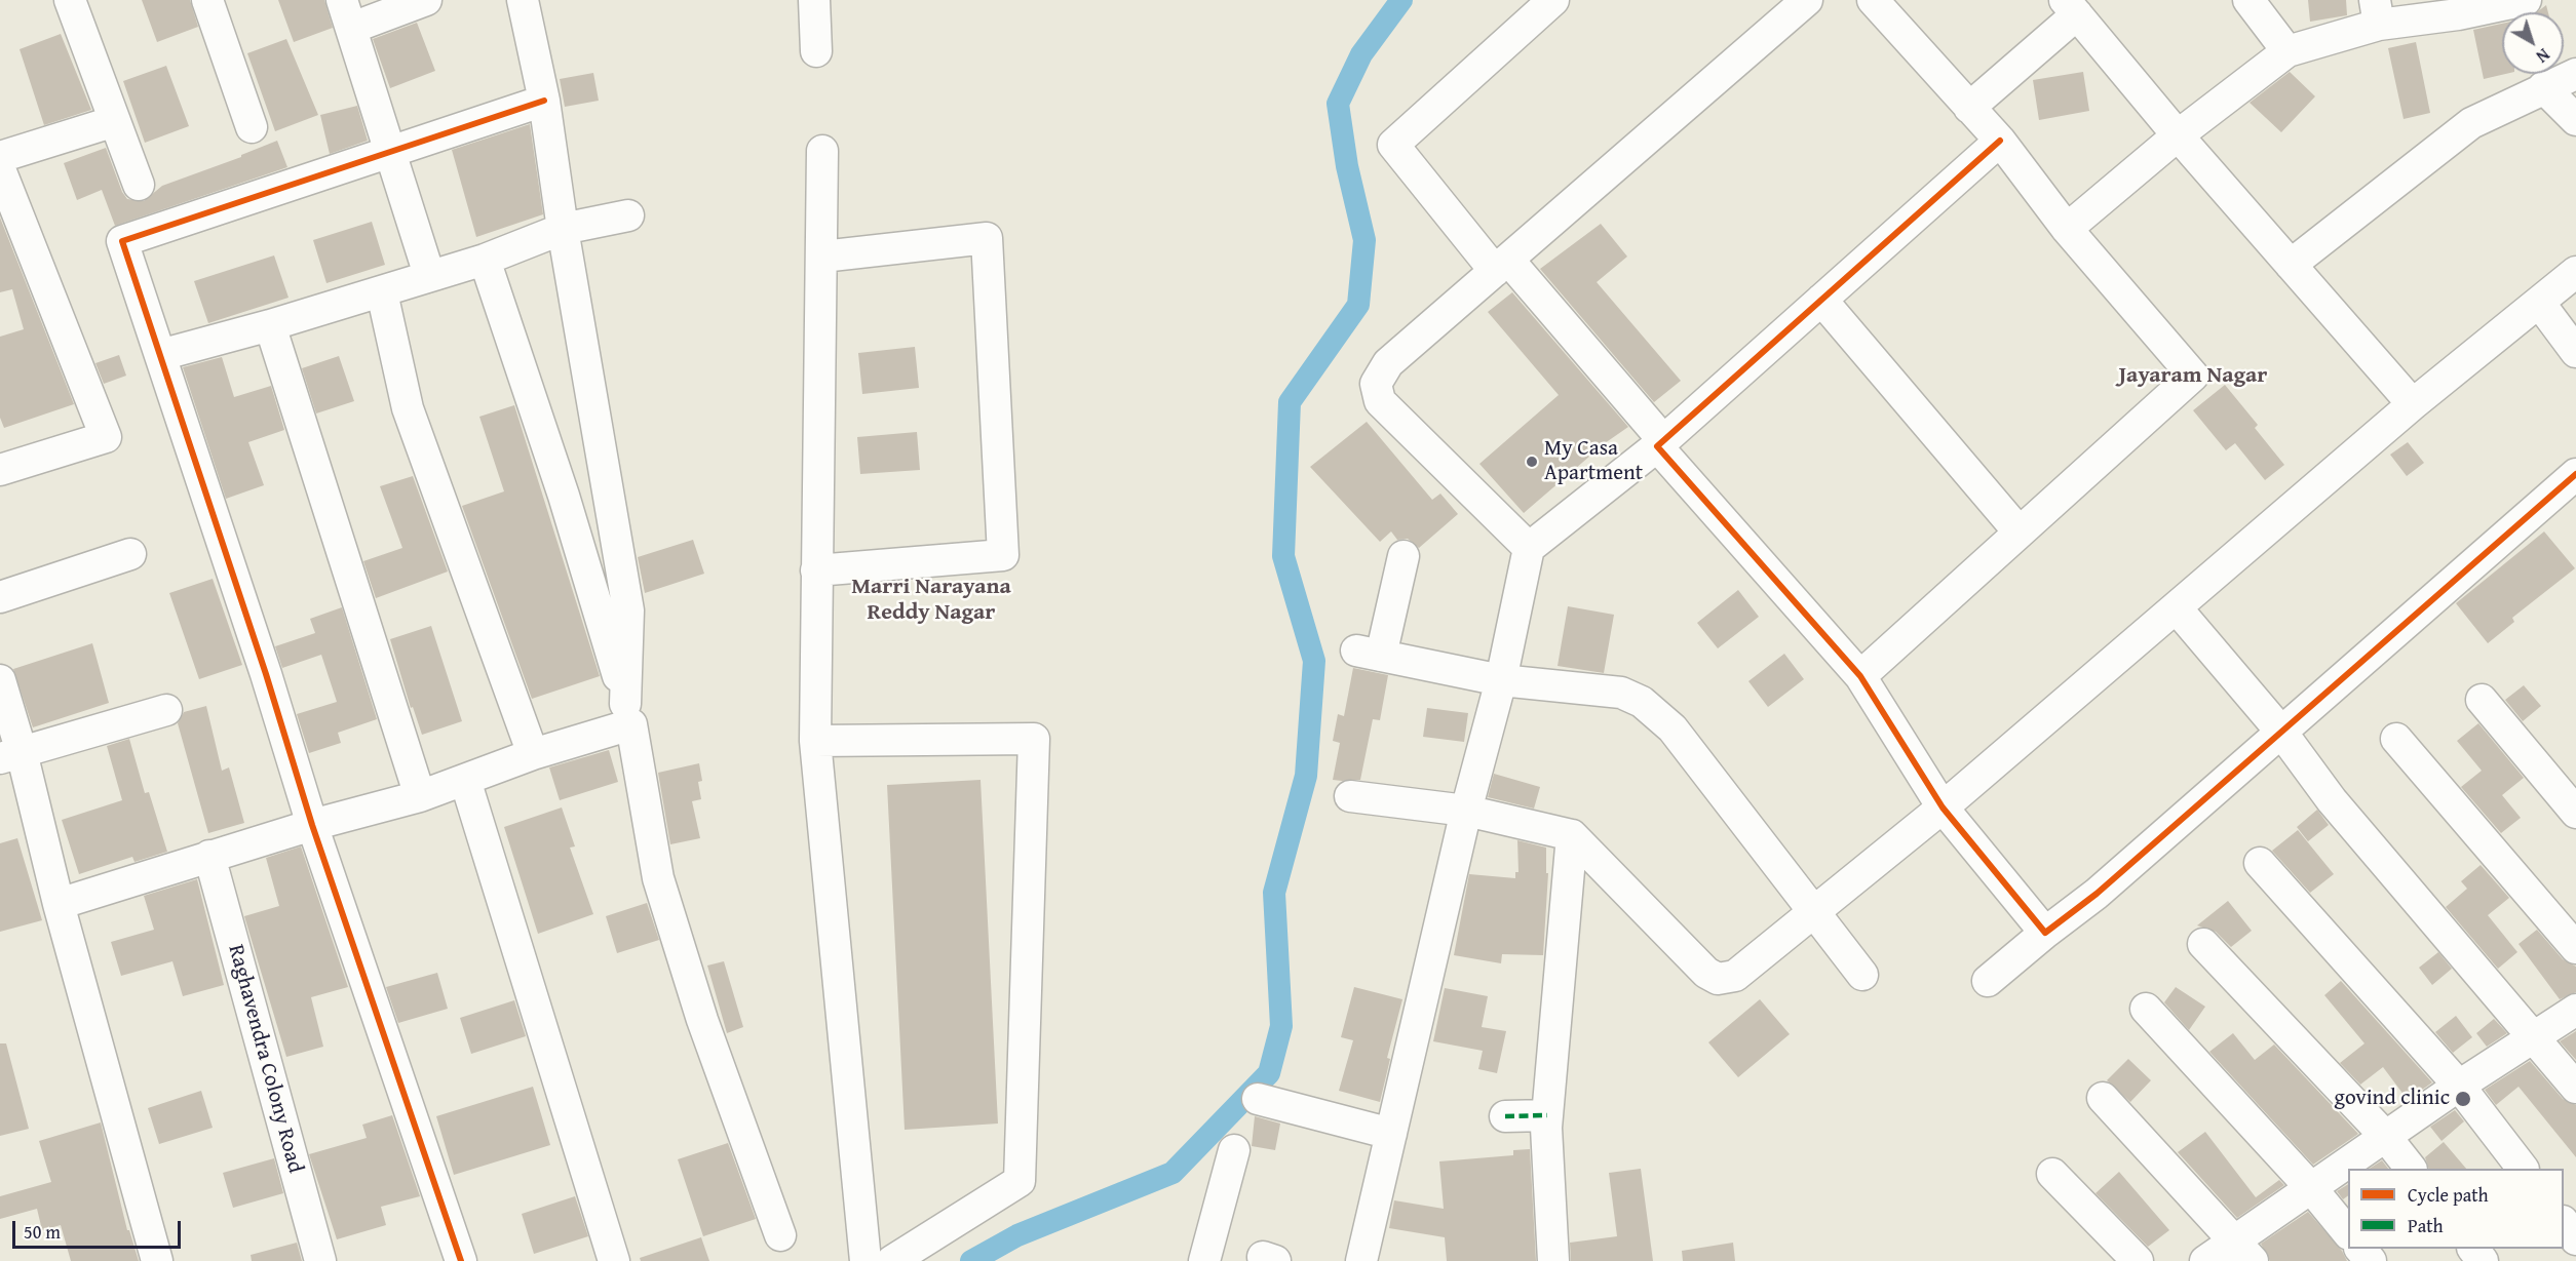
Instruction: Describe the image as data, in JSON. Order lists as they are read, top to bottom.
{
  "streets": {
    "street": ["Raghavendra Colony Road"]
  },
  "districts": ["Jayaram Nagar", "Marri Narayana Reddy Nagar"],
  "places": ["My Casa Apartment", "govind clinic"],
  "legend": ["Cycle path", "Path"],
  "scale_bar": "50 m",
  "north": "bottom right"
}
